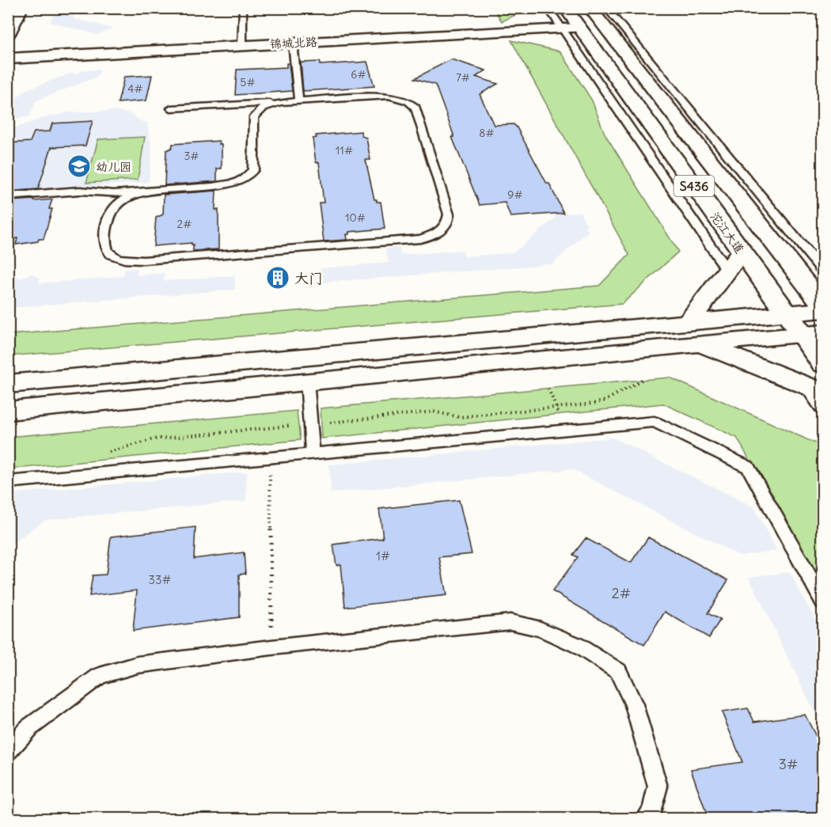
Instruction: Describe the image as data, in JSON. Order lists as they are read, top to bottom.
{
  "streets": {
    "main road": ["锦城北路", "S436", "沱江大道"]
  },
  "crossings": [
    ["锦城北路", "沱江大道"]
  ],
  "places": {
    "school or university": ["幼儿园"],
    "building": ["大门"]
  },
  "house_numbers": [
    "6#",
    "7#",
    "5#",
    "4#",
    "8#",
    "11#",
    "3#",
    "9#",
    "10#",
    "2#",
    "1#",
    "33#",
    "2#",
    "3#"
  ]
}
